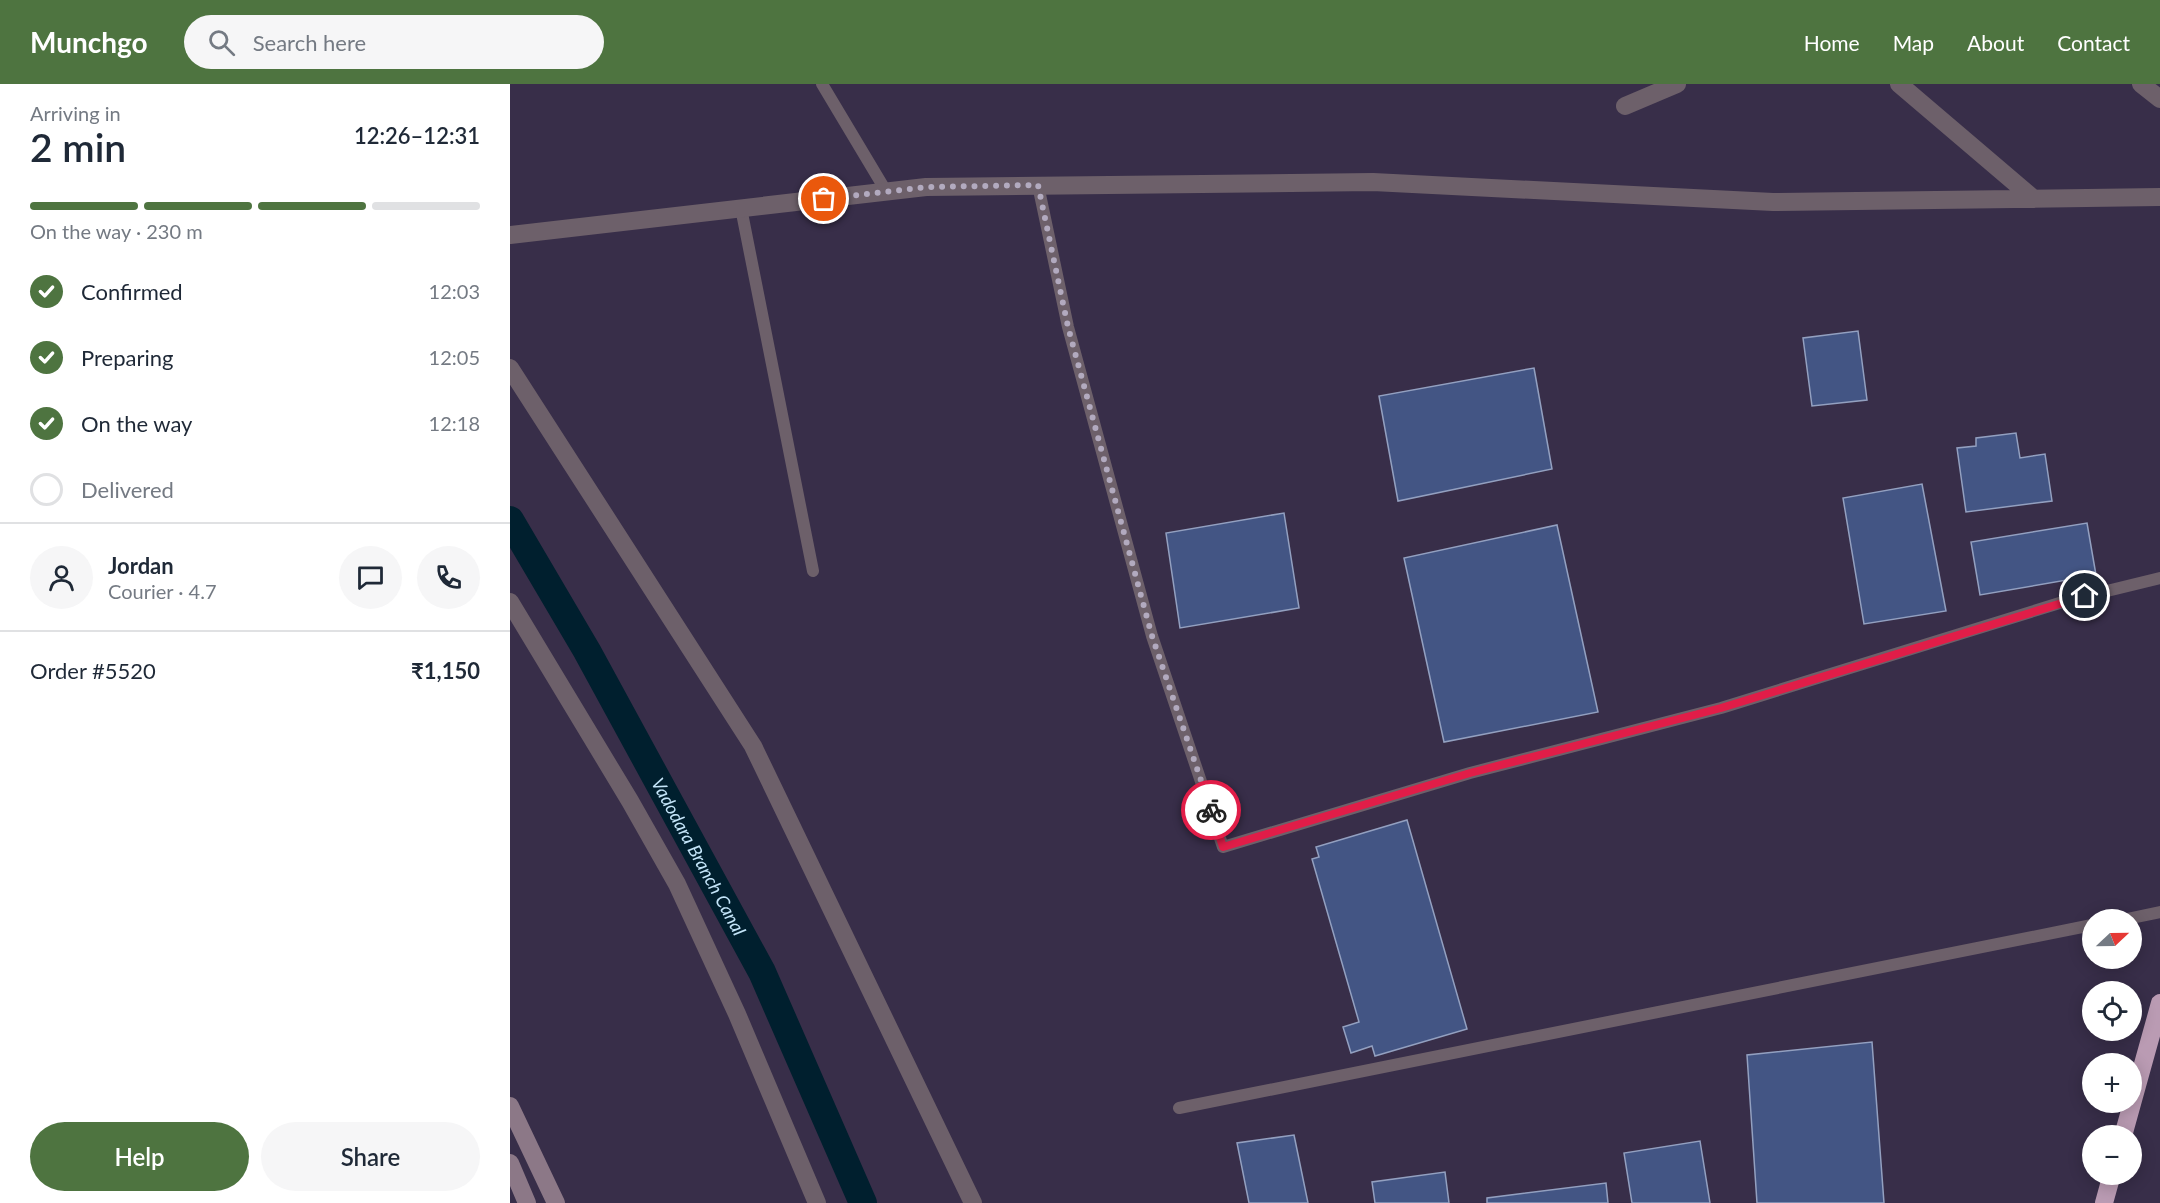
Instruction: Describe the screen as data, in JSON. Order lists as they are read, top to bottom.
{
  "water": ["Vadodara Branch Canal"],
  "north": "right",
  "page": {
    "header": "Munchgo",
    "search": "Search here",
    "nav": [
      "Home",
      "Map",
      "About",
      "Contact"
    ],
    "heading": ["2 min", "Arriving in", "12:26–12:31"],
    "panel": [
      "Jordan",
      "Courier · 4.7",
      "Order #5520",
      "₹1,150"
    ],
    "bar": "On the way · 230 m",
    "list": [
      ["Confirmed", "12:03"],
      ["Preparing", "12:05"],
      ["On the way", "12:18"],
      "Delivered"
    ],
    "map_buttons": ["+", "−"],
    "buttons": ["Help", "Share"]
  }
}
